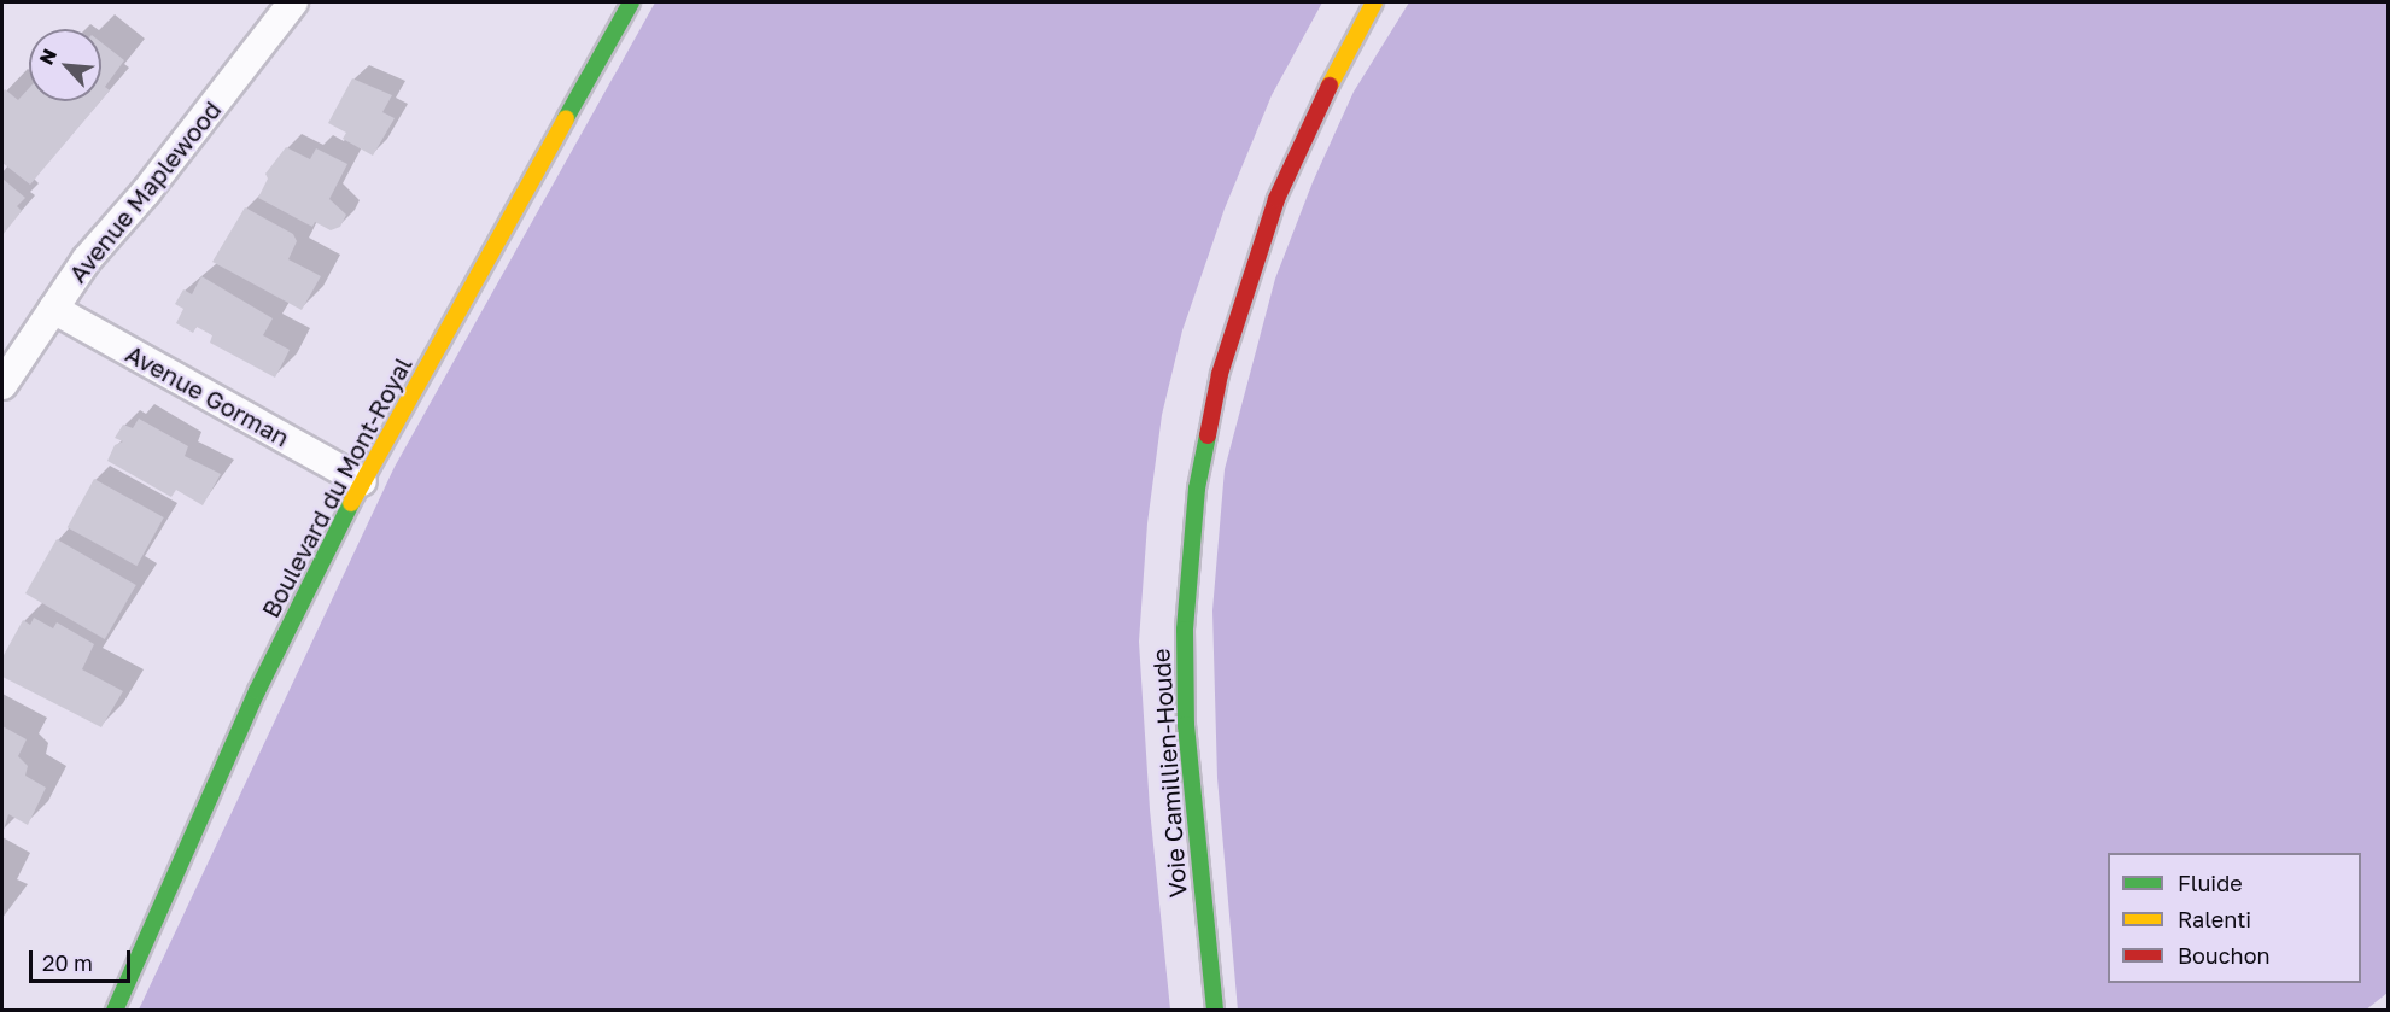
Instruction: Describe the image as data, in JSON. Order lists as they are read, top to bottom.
{
  "streets": {
    "street": [
      "Avenue Maplewood",
      "Avenue Gorman",
      "Boulevard du Mont-Royal",
      "Voie Camillien-Houde"
    ]
  },
  "crossings": [
    ["Avenue Maplewood", "Avenue Gorman"],
    ["Avenue Gorman", "Boulevard du Mont-Royal"]
  ],
  "legend": ["Fluide", "Ralenti", "Bouchon"],
  "scale_bar": "20 m",
  "north": "top left"
}
